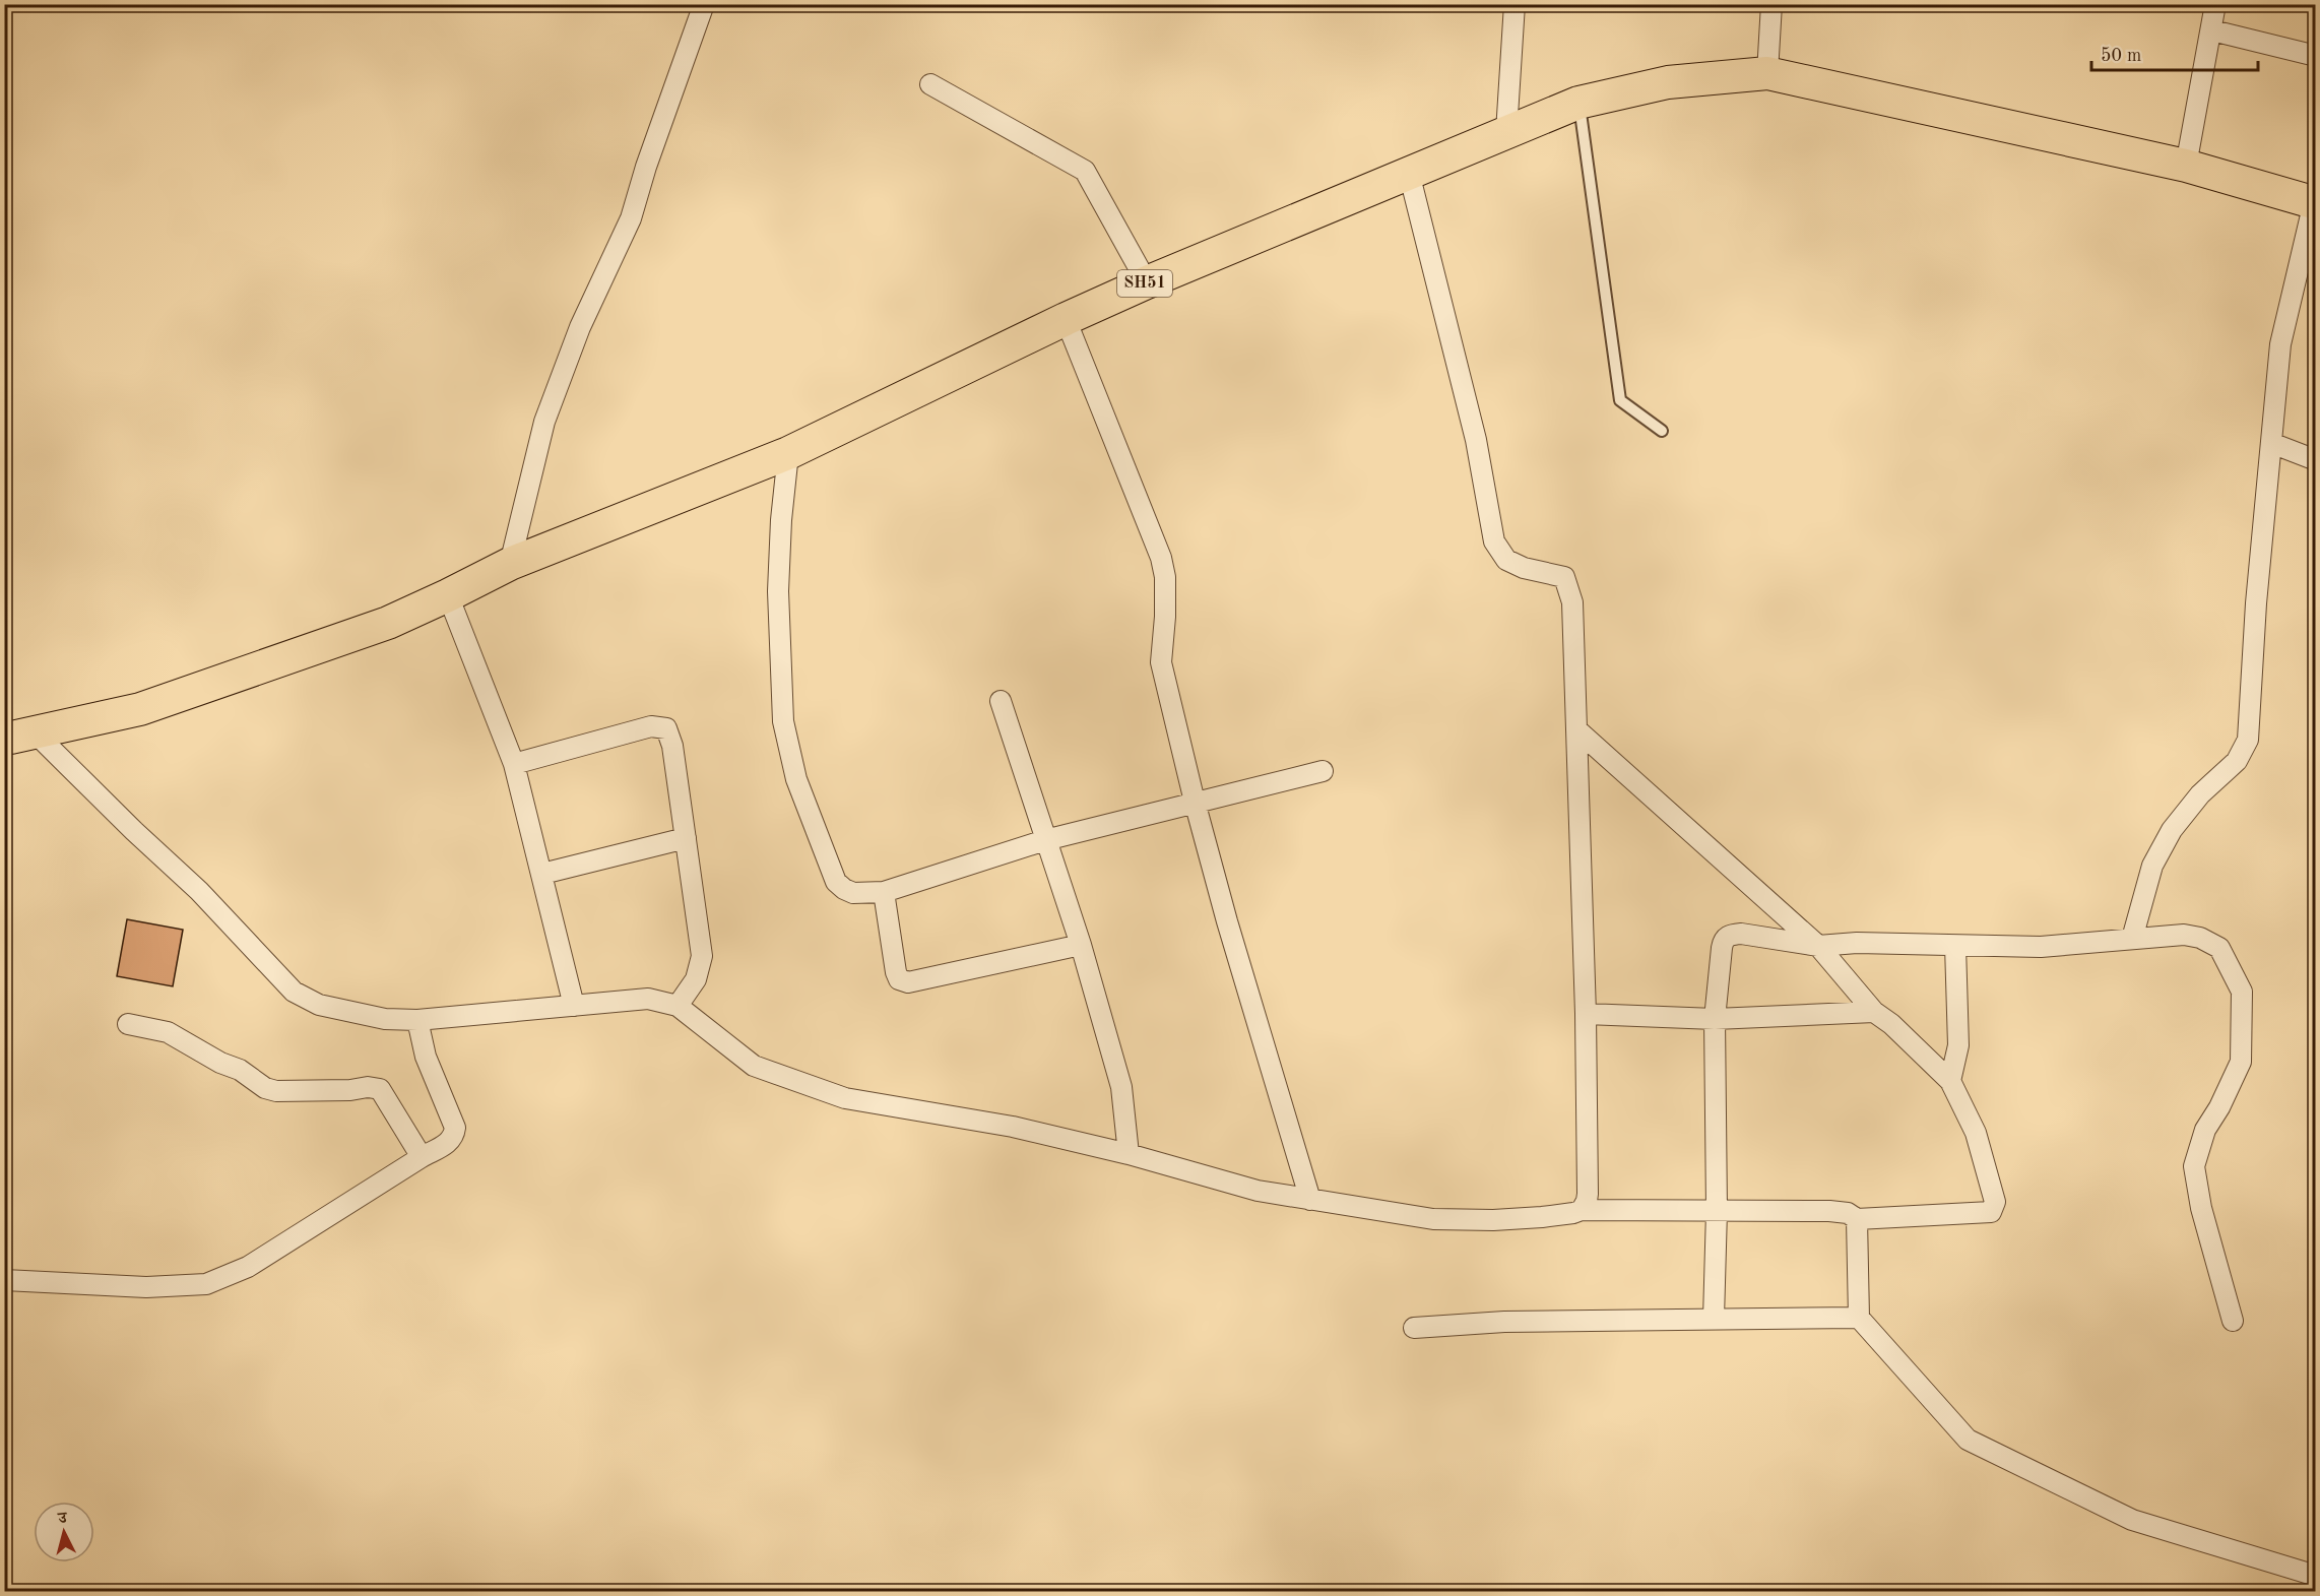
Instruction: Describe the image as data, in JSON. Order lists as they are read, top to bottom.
{
  "streets": {
    "main road": ["SH51"]
  },
  "scale_bar": "50 m",
  "north": "top"
}
